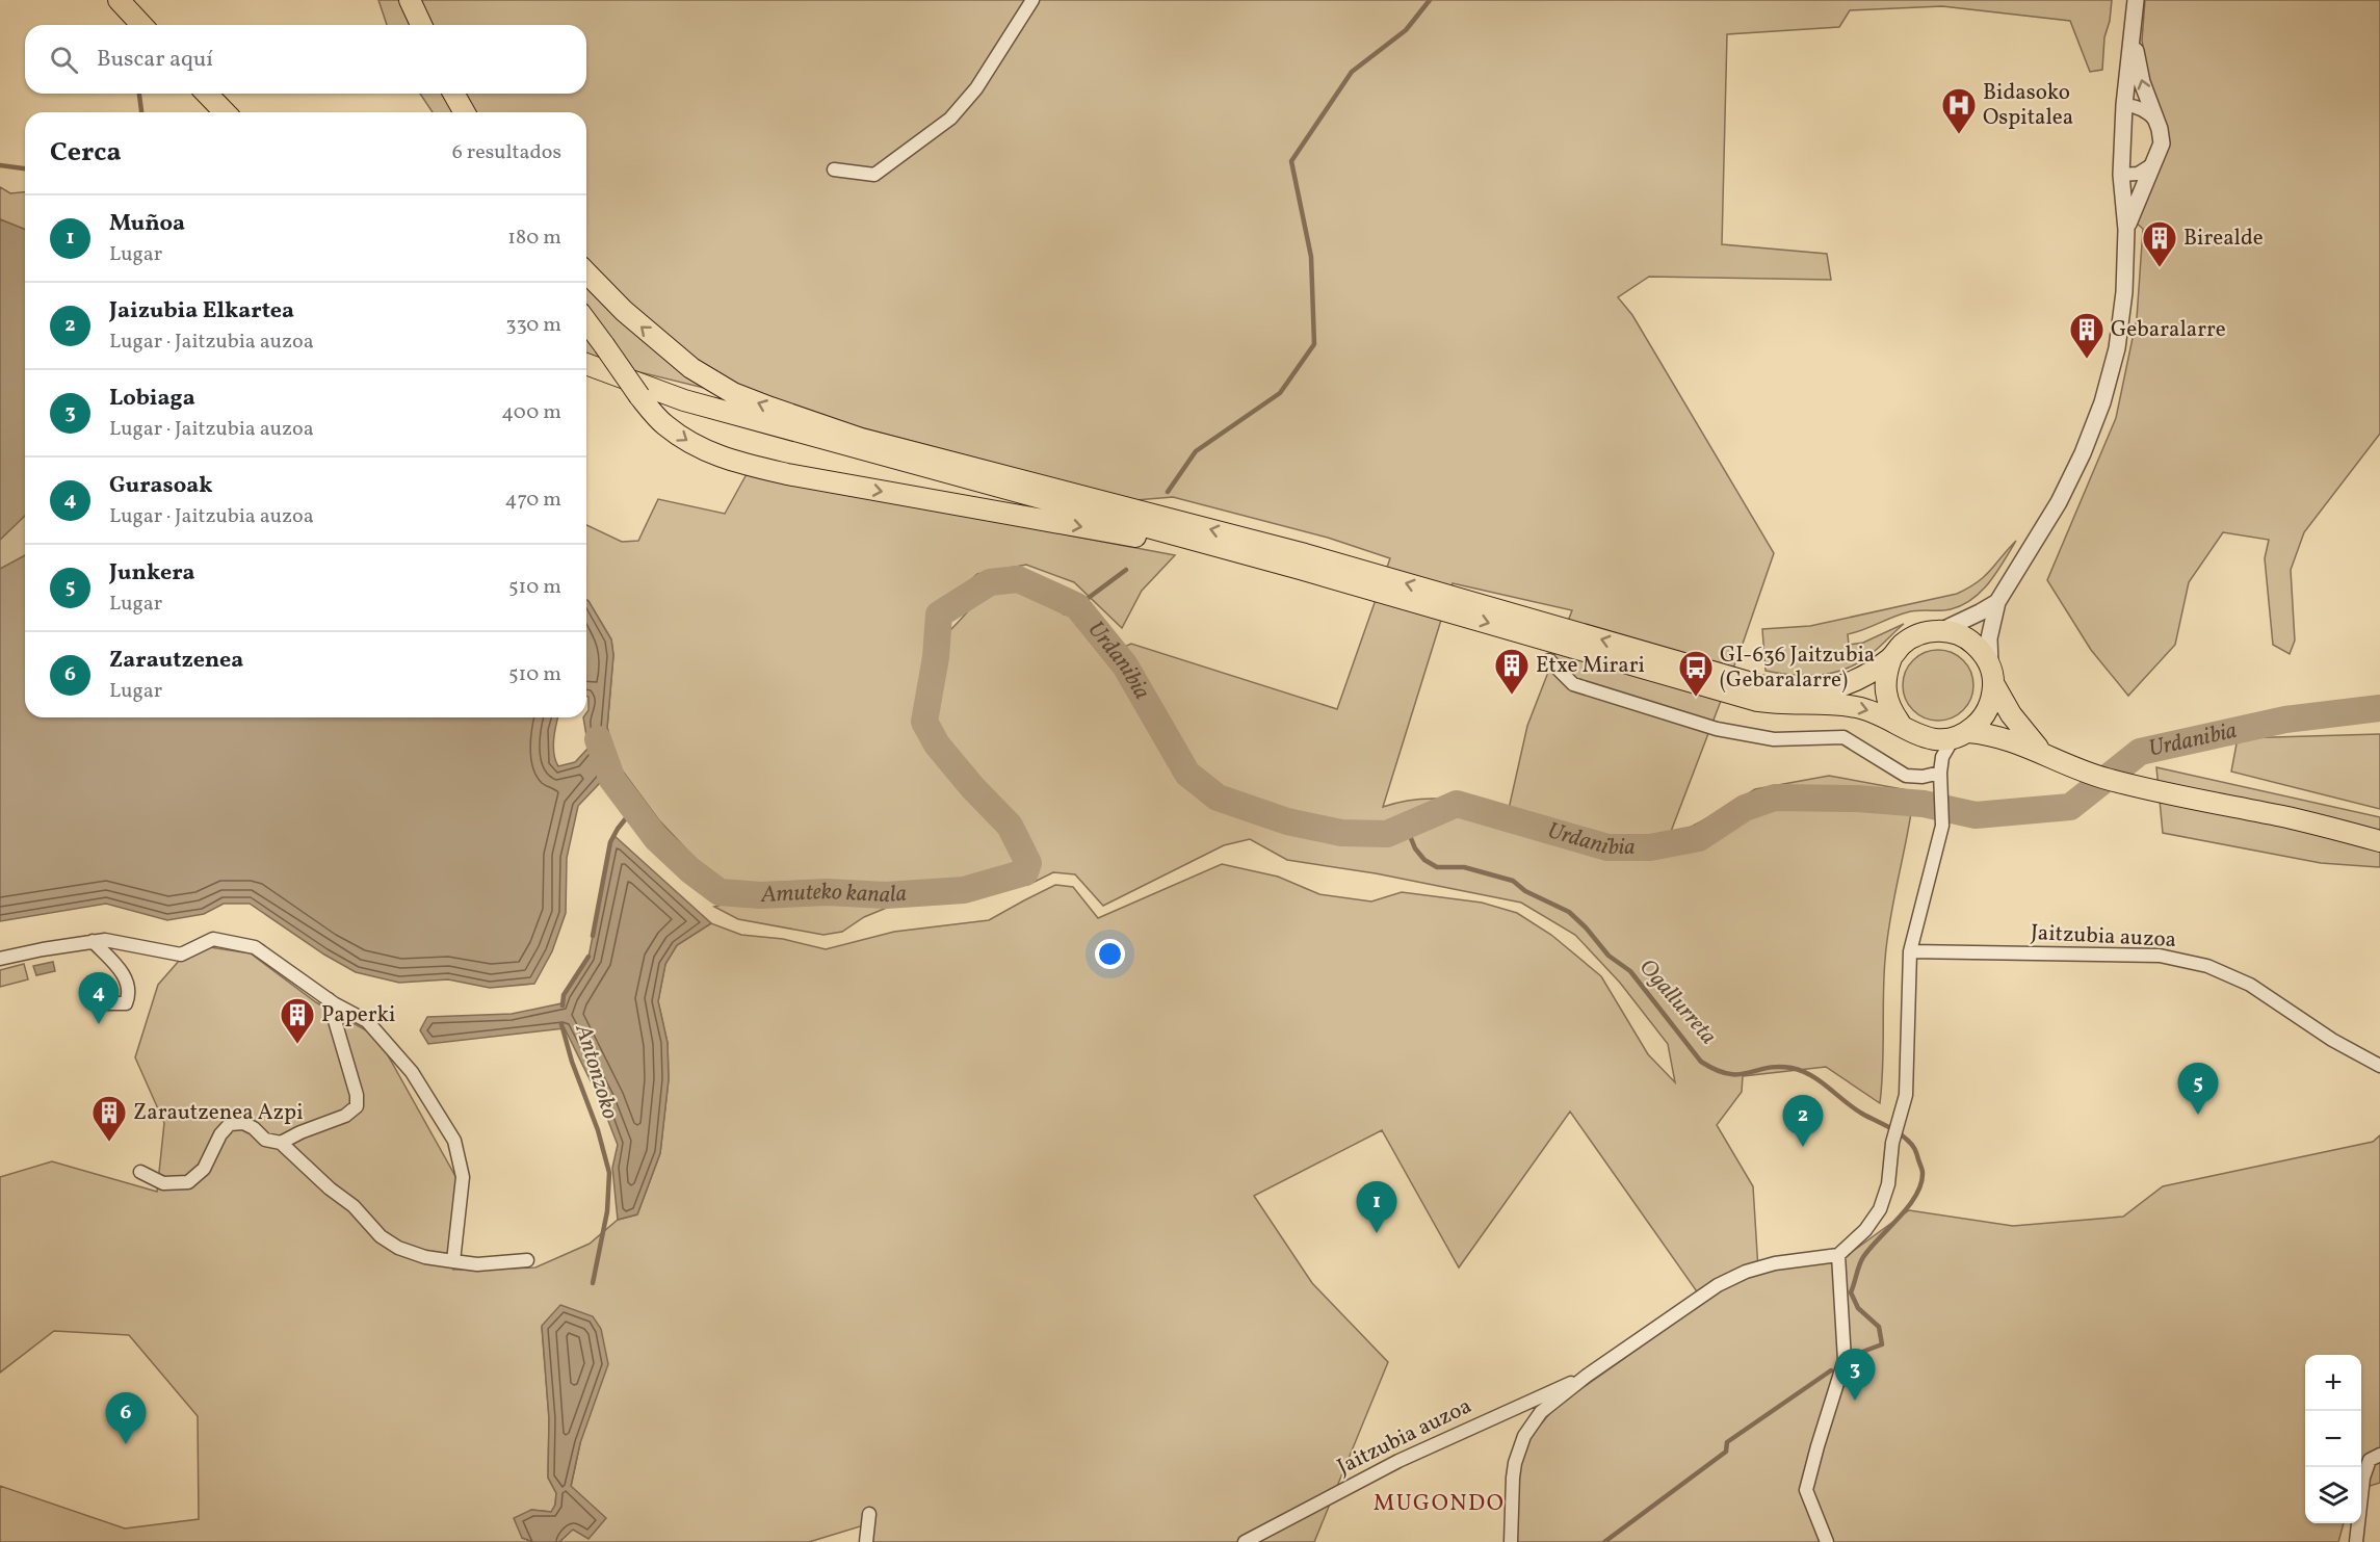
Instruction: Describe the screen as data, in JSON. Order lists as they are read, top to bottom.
{
  "streets": {
    "street": ["Jaitzubia auzoa"]
  },
  "districts": ["MUGONDO"],
  "water": [
    "Urdanibia",
    "Amuteko kanala",
    "Ogallurreta",
    "Antonzoko"
  ],
  "places": {
    "hospital": ["Bidasoko Ospitalea"],
    "building": [
      "Birealde",
      "Gebaralarre",
      "Etxe Mirari",
      "Paperki",
      "Zarautzenea Azpi"
    ],
    "bus stop": ["GI-636 Jaitzubia (Gebaralarre)"]
  },
  "page": {
    "search": "Buscar aquí",
    "heading": ["Cerca", "6 resultados"],
    "list": [
      {
        "mark": "1",
        "name": "Muñoa",
        "note": "Lugar",
        "value": "180 m"
      },
      {
        "mark": "2",
        "name": "Jaizubia Elkartea",
        "note": "Lugar · Jaitzubia auzoa",
        "value": "330 m"
      },
      {
        "mark": "3",
        "name": "Lobiaga",
        "note": "Lugar · Jaitzubia auzoa",
        "value": "400 m"
      },
      {
        "mark": "4",
        "name": "Gurasoak",
        "note": "Lugar · Jaitzubia auzoa",
        "value": "470 m"
      },
      {
        "mark": "5",
        "name": "Junkera",
        "note": "Lugar",
        "value": "510 m"
      },
      {
        "mark": "6",
        "name": "Zarautzenea",
        "note": "Lugar",
        "value": "510 m"
      }
    ],
    "pins": [
      "4",
      "5",
      "2",
      "1",
      "3",
      "6"
    ],
    "map_buttons": ["+", "−"]
  }
}
